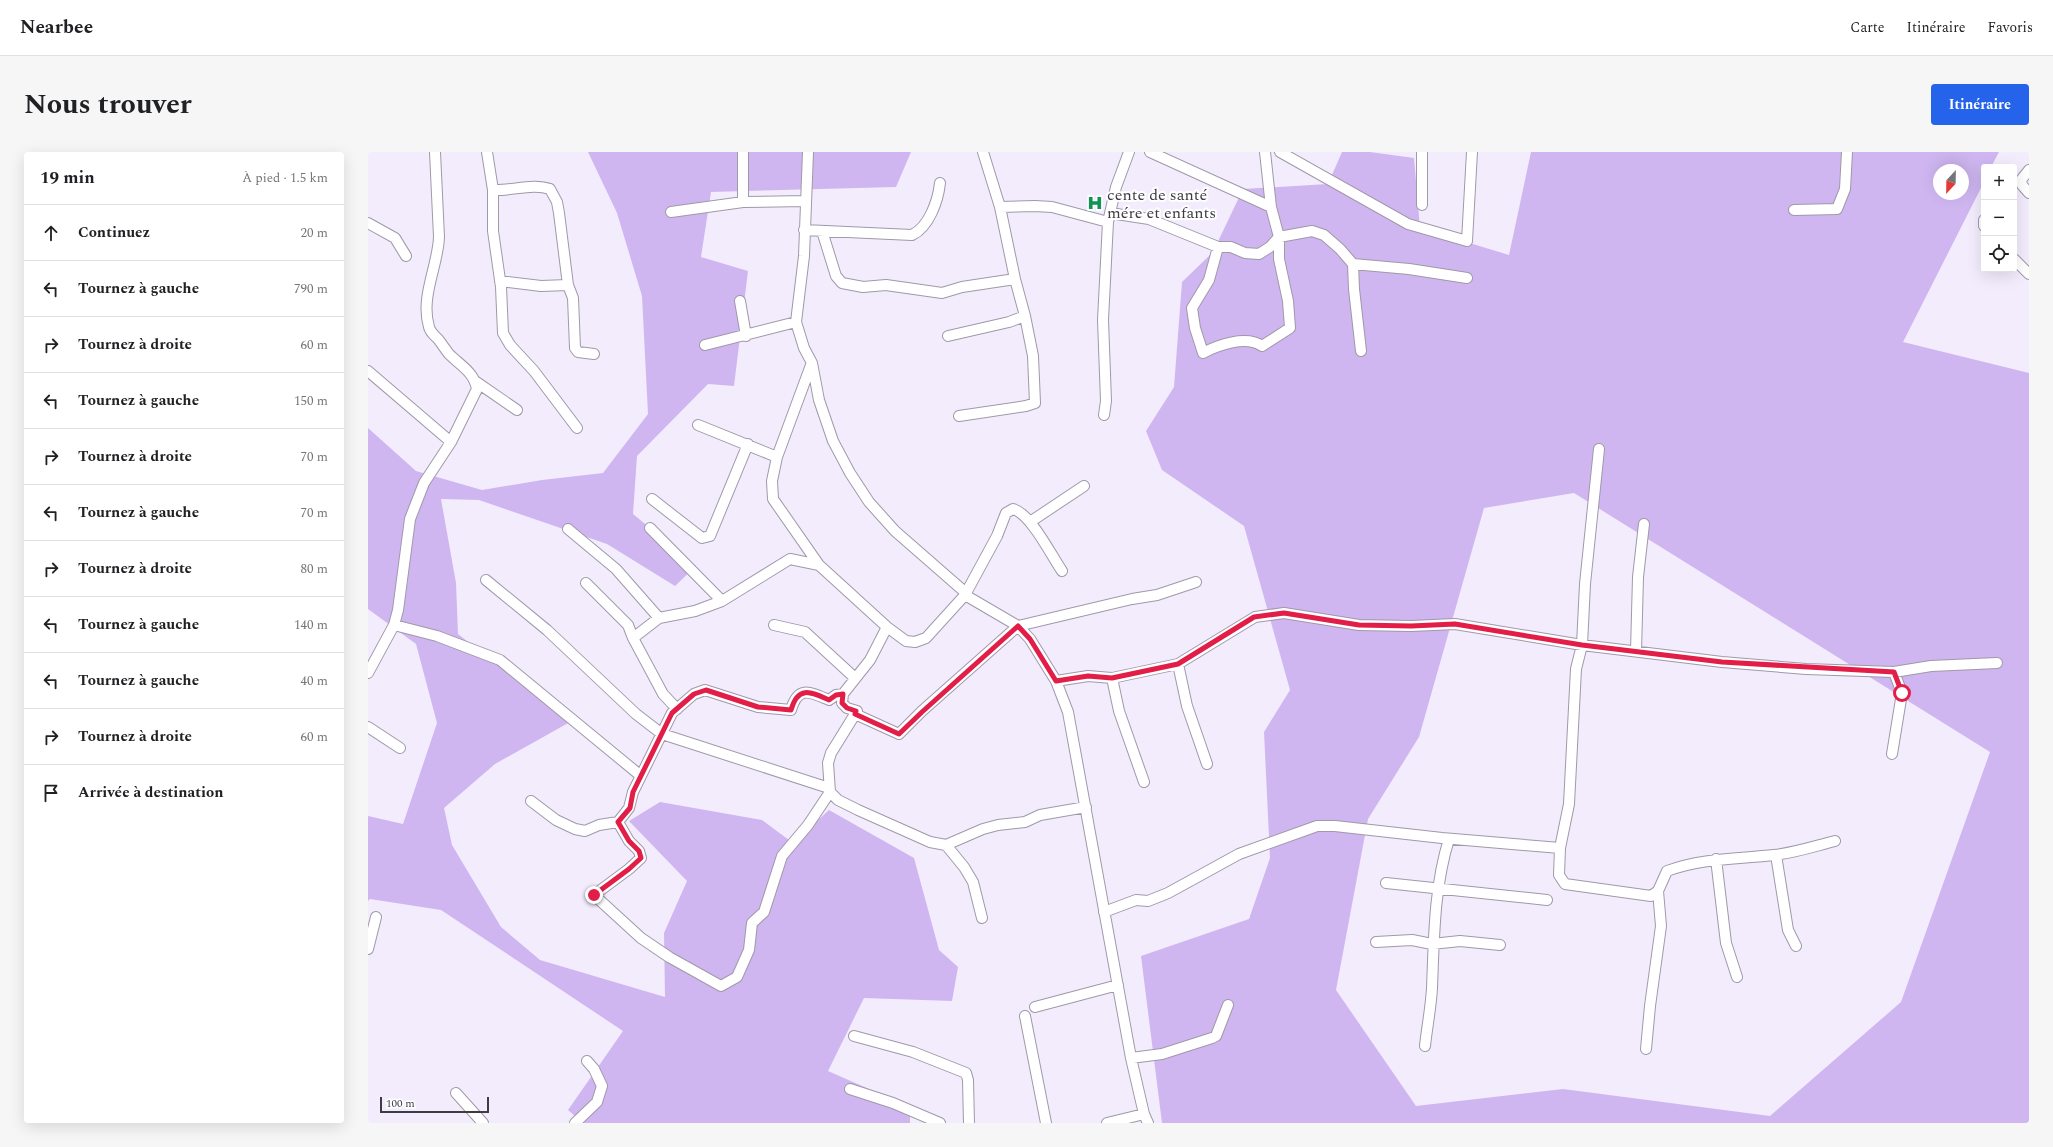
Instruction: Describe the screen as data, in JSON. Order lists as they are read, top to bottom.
{
  "places": {
    "hospital": ["cente de santé mére et enfants"]
  },
  "scale_bar": "100 m",
  "north": "bottom",
  "page": {
    "header": "Nearbee",
    "nav": ["Carte", "Itinéraire", "Favoris"],
    "title": "Nous trouver",
    "buttons": "Itinéraire",
    "heading": ["19 min", "À pied · 1.5 km"],
    "map_buttons": ["+", "−"],
    "list": [
      ["Continuez", "20 m"],
      ["Tournez à gauche", "790 m"],
      ["Tournez à droite", "60 m"],
      ["Tournez à gauche", "150 m"],
      ["Tournez à droite", "70 m"],
      ["Tournez à gauche", "70 m"],
      ["Tournez à droite", "80 m"],
      ["Tournez à gauche", "140 m"],
      ["Tournez à gauche", "40 m"],
      ["Tournez à droite", "60 m"],
      "Arrivée à destination"
    ],
    "scale": "100 m"
  }
}
